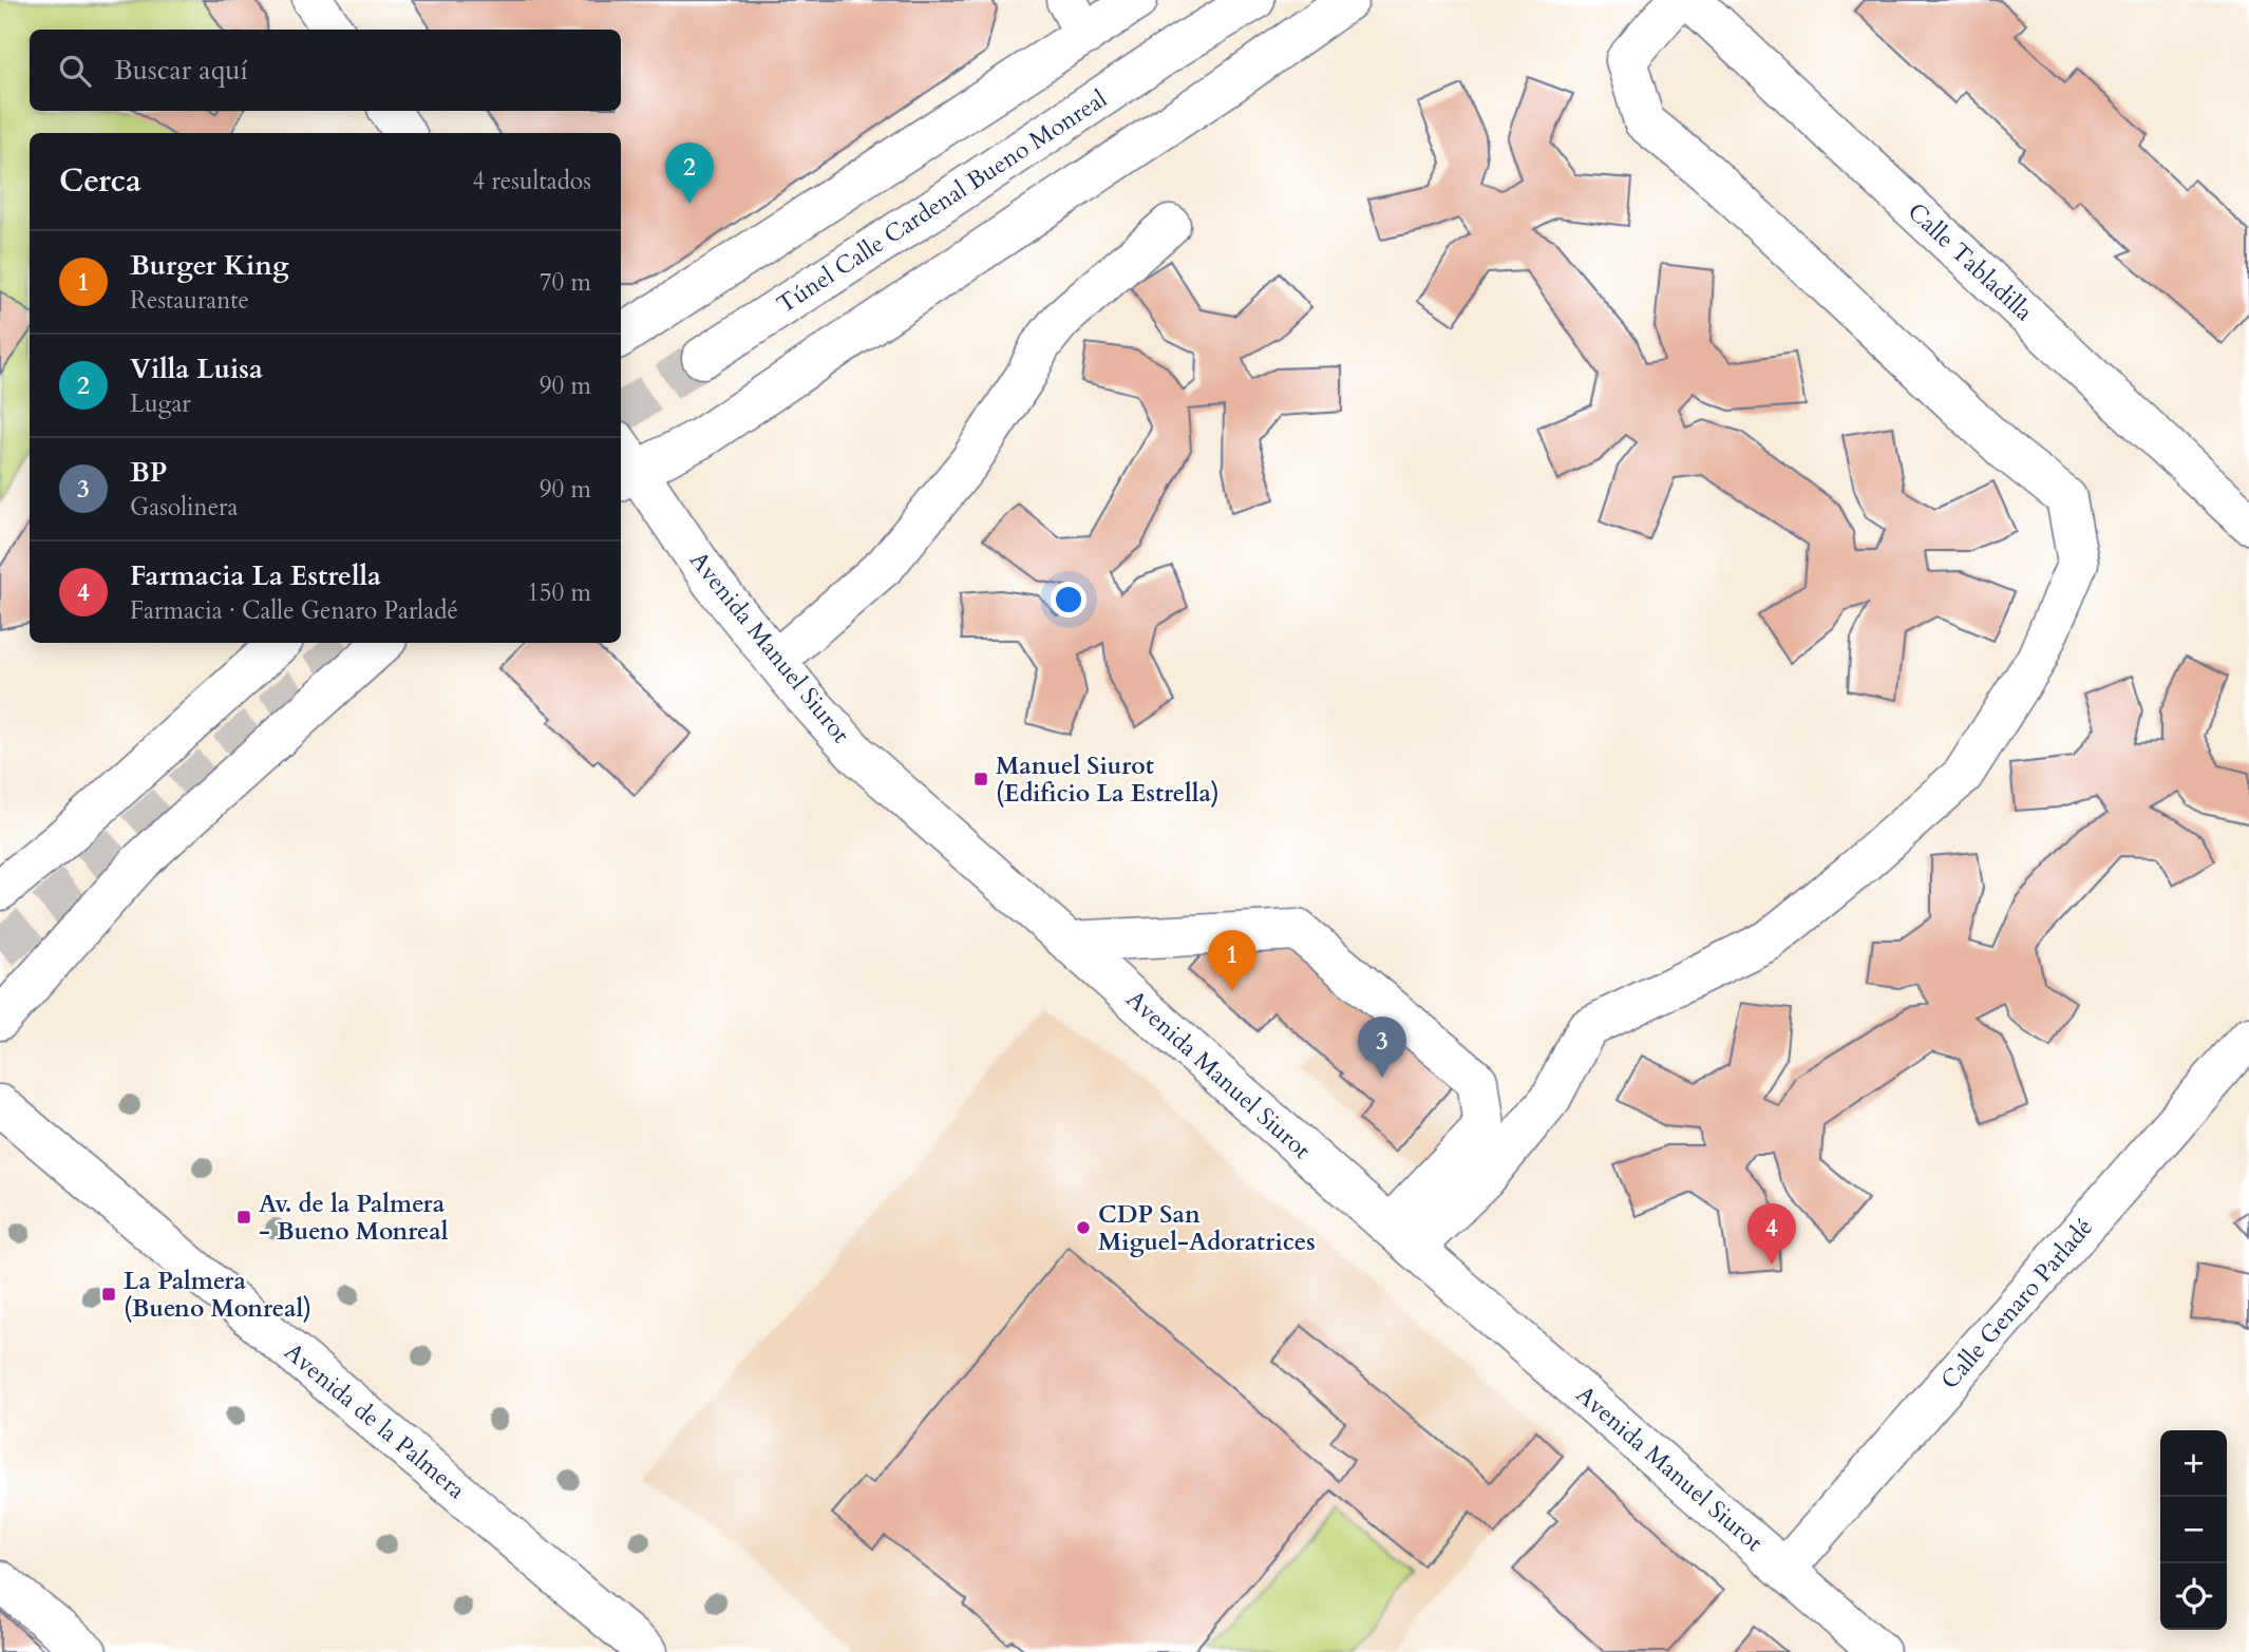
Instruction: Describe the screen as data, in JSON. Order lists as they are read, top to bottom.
{
  "streets": {
    "main road": [
      "Túnel Calle Cardenal Bueno Monreal",
      "Calle Tabladilla",
      "Avenida Manuel Siurot",
      "Calle Genaro Parladé",
      "Avenida de la Palmera"
    ]
  },
  "crossings": [
    ["Avenida Manuel Siurot", "Calle Genaro Parladé"]
  ],
  "places": {
    "transit": ["Manuel Siurot (Edificio La Estrella)", "Av. de la Palmera - Bueno Monreal", "La Palmera (Bueno Monreal)"],
    "other": ["CDP San Miguel-Adoratrices"]
  },
  "page": {
    "search": "Buscar aquí",
    "heading": ["Cerca", "4 resultados"],
    "pins": [
      "2",
      "1",
      "3",
      "4"
    ],
    "list": [
      {
        "mark": "1",
        "name": "Burger King",
        "note": "Restaurante",
        "value": "70 m"
      },
      {
        "mark": "2",
        "name": "Villa Luisa",
        "note": "Lugar",
        "value": "90 m"
      },
      {
        "mark": "3",
        "name": "BP",
        "note": "Gasolinera",
        "value": "90 m"
      },
      {
        "mark": "4",
        "name": "Farmacia La Estrella",
        "note": "Farmacia · Calle Genaro Parladé",
        "value": "150 m"
      }
    ],
    "map_buttons": ["+", "−"]
  }
}
